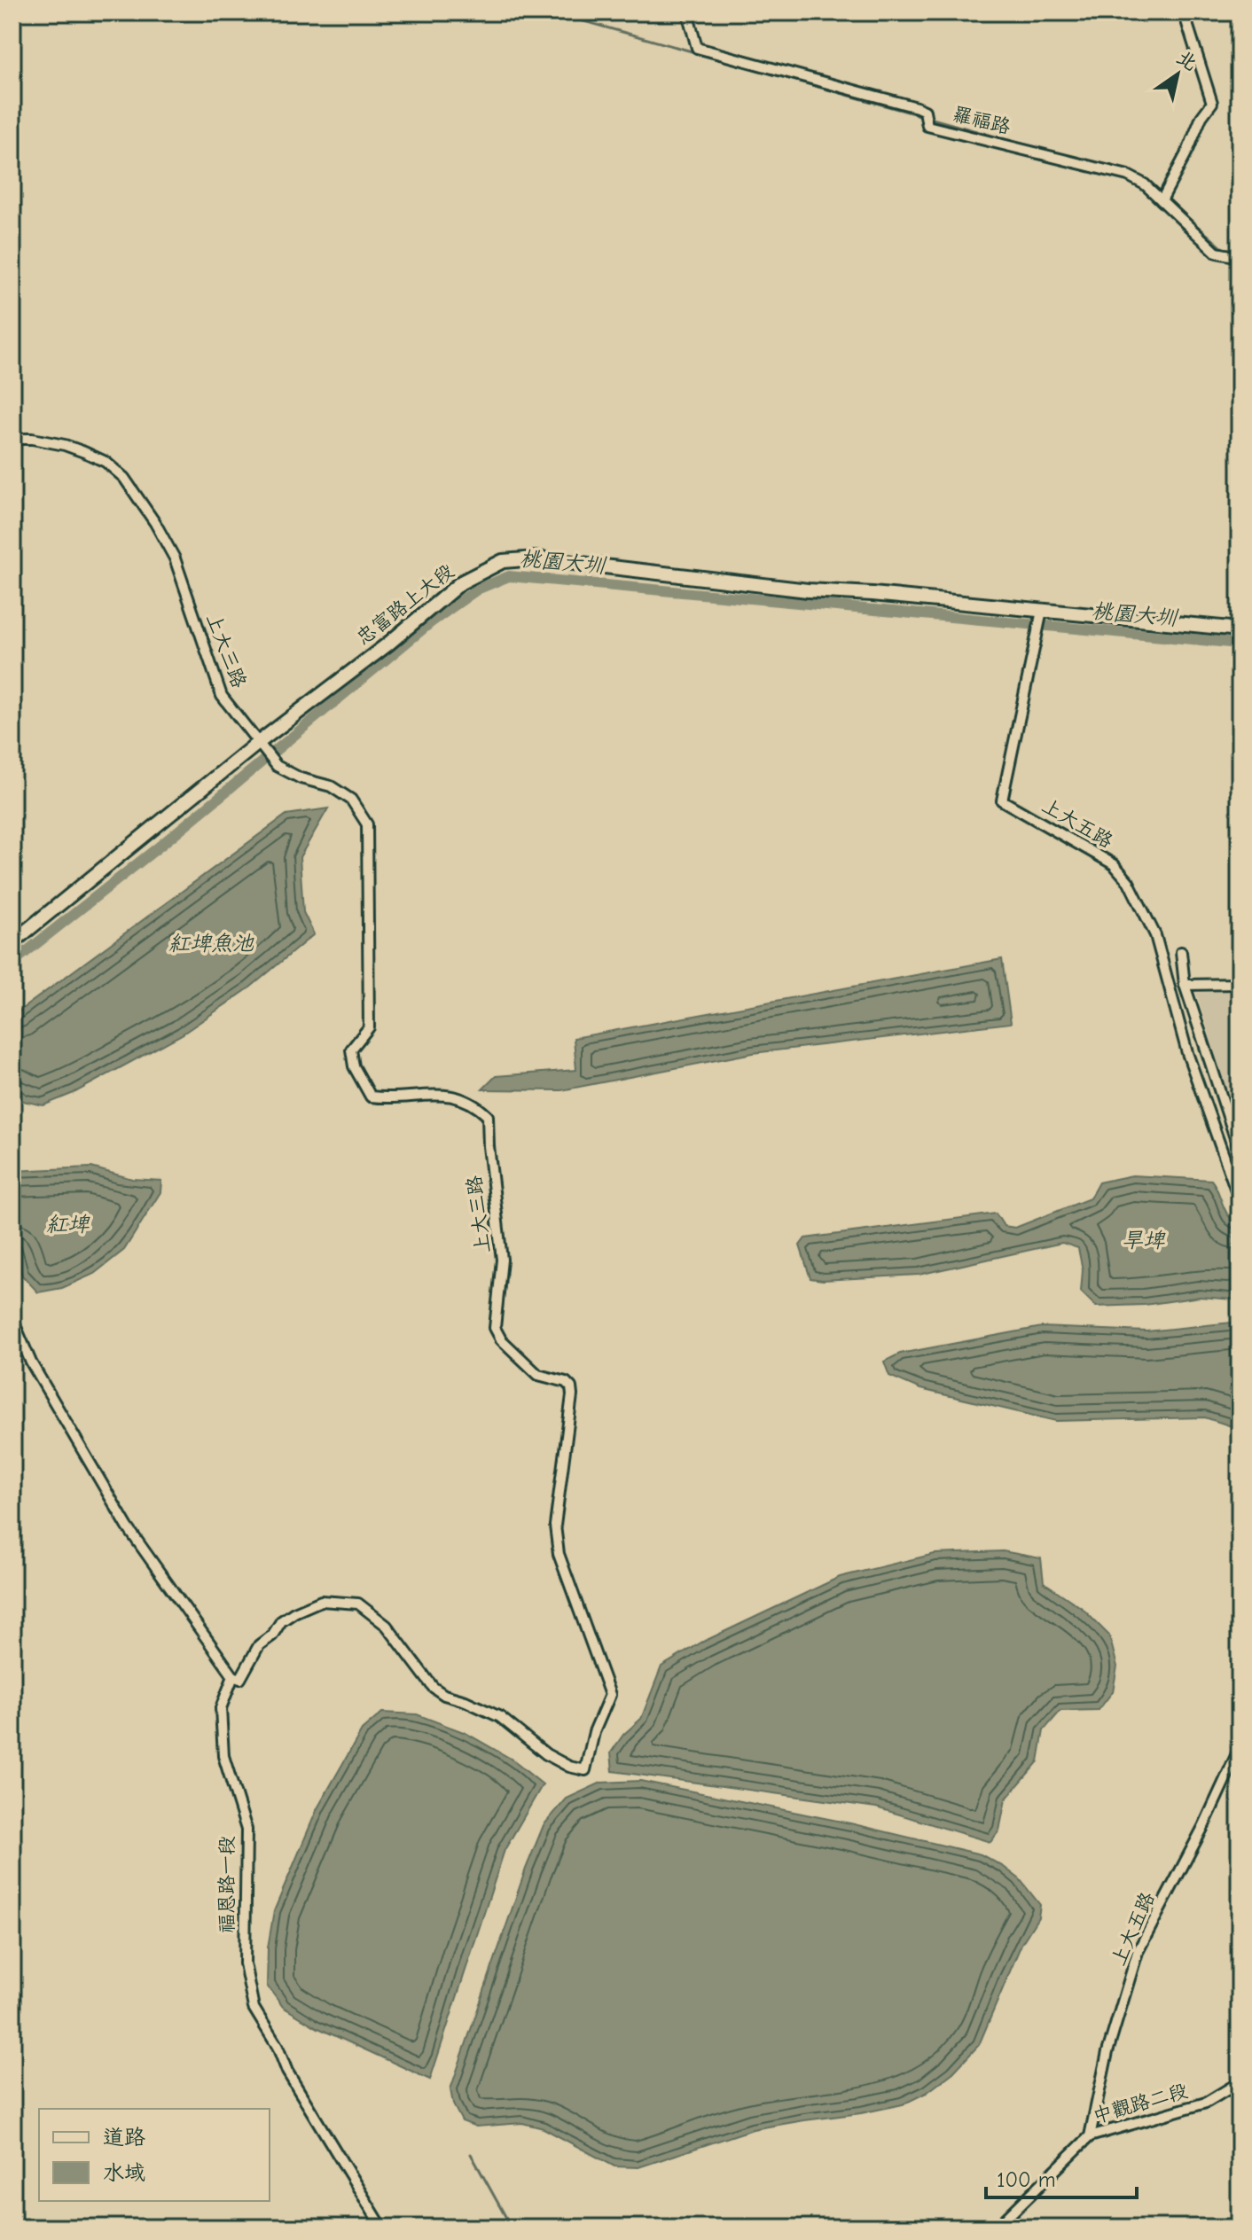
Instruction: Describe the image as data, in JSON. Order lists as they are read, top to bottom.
{
  "streets": {
    "street": [
      "羅福路",
      "忠富路上大段",
      "上大三路",
      "上大五路",
      "福恩路一段",
      "中觀路二段"
    ]
  },
  "crossings": [
    ["忠富路上大段", "上大三路"],
    ["忠富路上大段", "上大五路"],
    ["上大三路", "福恩路一段"],
    ["上大五路", "中觀路二段"]
  ],
  "water": [
    "桃園大圳",
    "紅埤魚池",
    "紅埤",
    "旱埤"
  ],
  "legend": ["道路", "水域"],
  "scale_bar": "100 m",
  "north": "top right"
}
